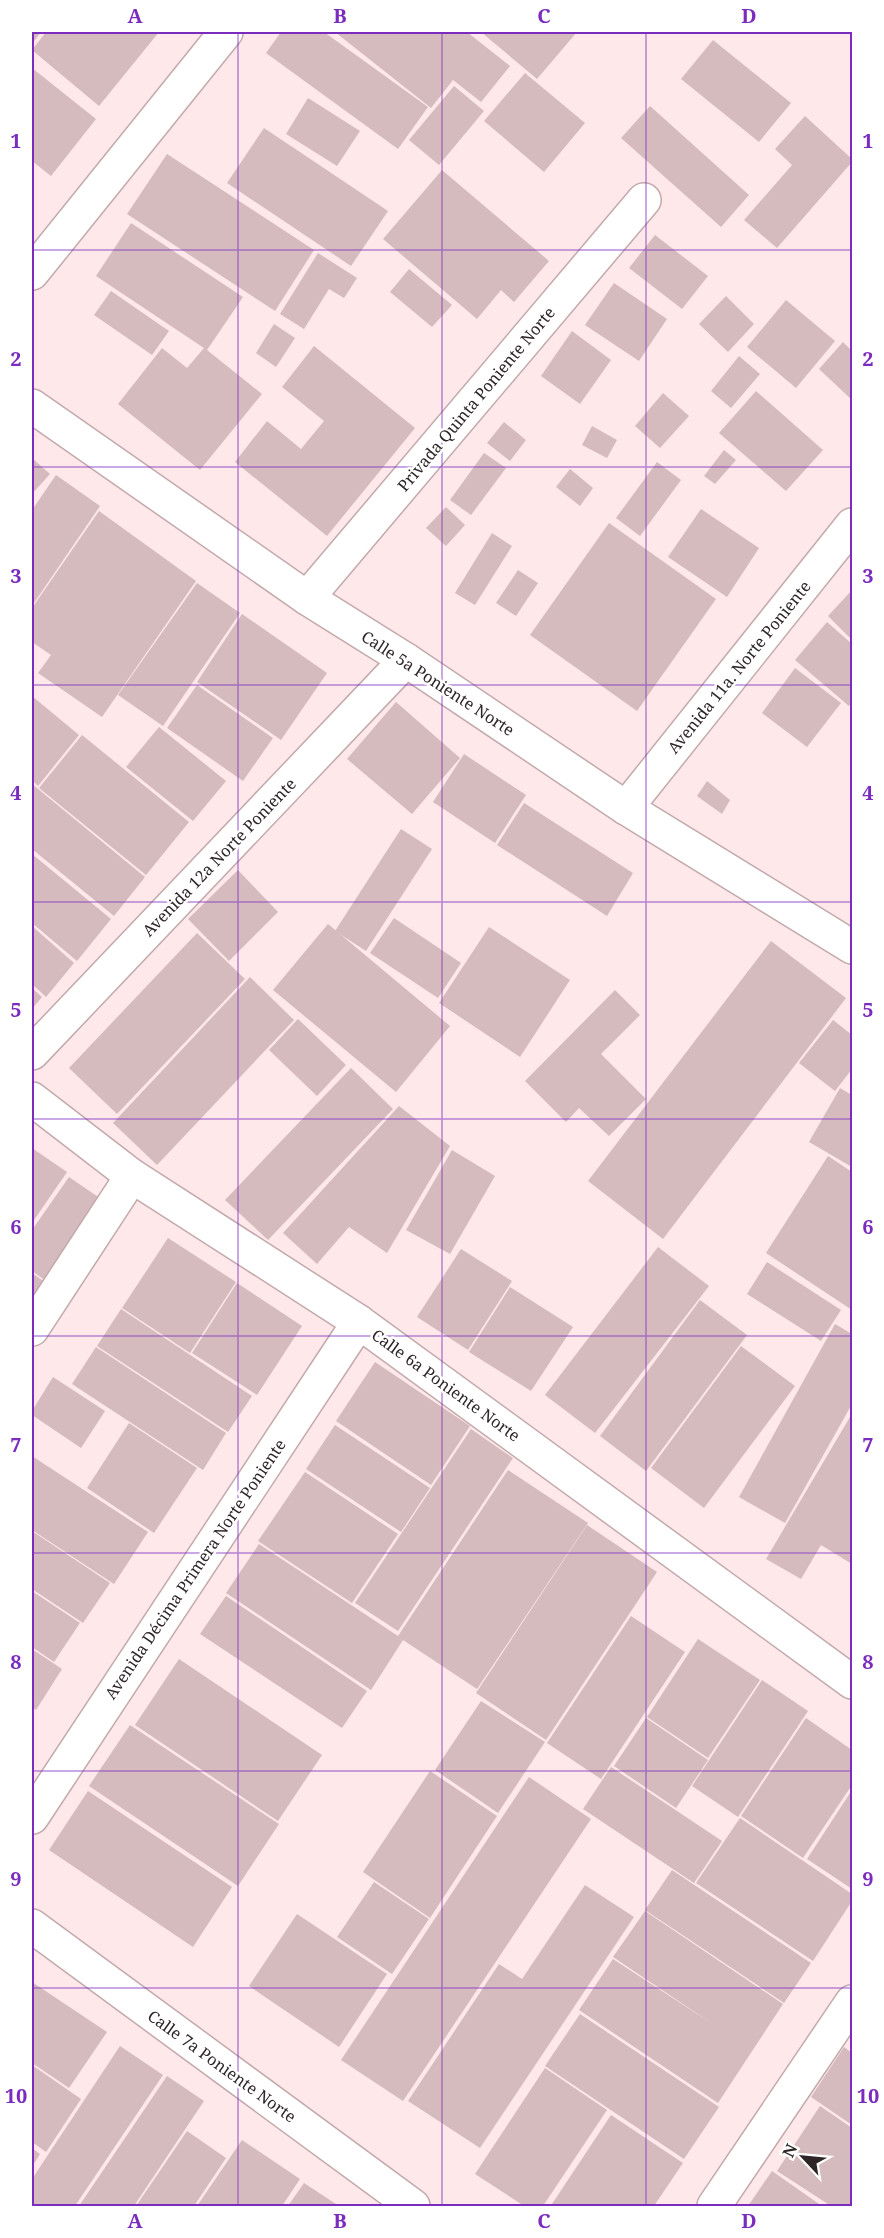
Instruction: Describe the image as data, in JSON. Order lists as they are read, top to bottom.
{
  "streets": {
    "street": [
      "Privada Quinta Poniente Norte",
      "Avenida 11a. Norte Poniente",
      "Calle 5a Poniente Norte",
      "Avenida 12a Norte Poniente",
      "Calle 6a Poniente Norte",
      "Avenida Décima Primera Norte Poniente",
      "Calle 7a Poniente Norte"
    ]
  },
  "crossings": [
    ["Privada Quinta Poniente Norte", "Calle 5a Poniente Norte"],
    ["Avenida 11a. Norte Poniente", "Calle 5a Poniente Norte"],
    ["Calle 5a Poniente Norte", "Avenida 12a Norte Poniente"],
    ["Calle 6a Poniente Norte", "Avenida Décima Primera Norte Poniente"]
  ],
  "north": "top left",
  "grid": {
    "columns": [
      "A",
      "B",
      "C",
      "D"
    ],
    "rows": [
      "1",
      "2",
      "3",
      "4",
      "5",
      "6",
      "7",
      "8",
      "9",
      "10"
    ]
  }
}
